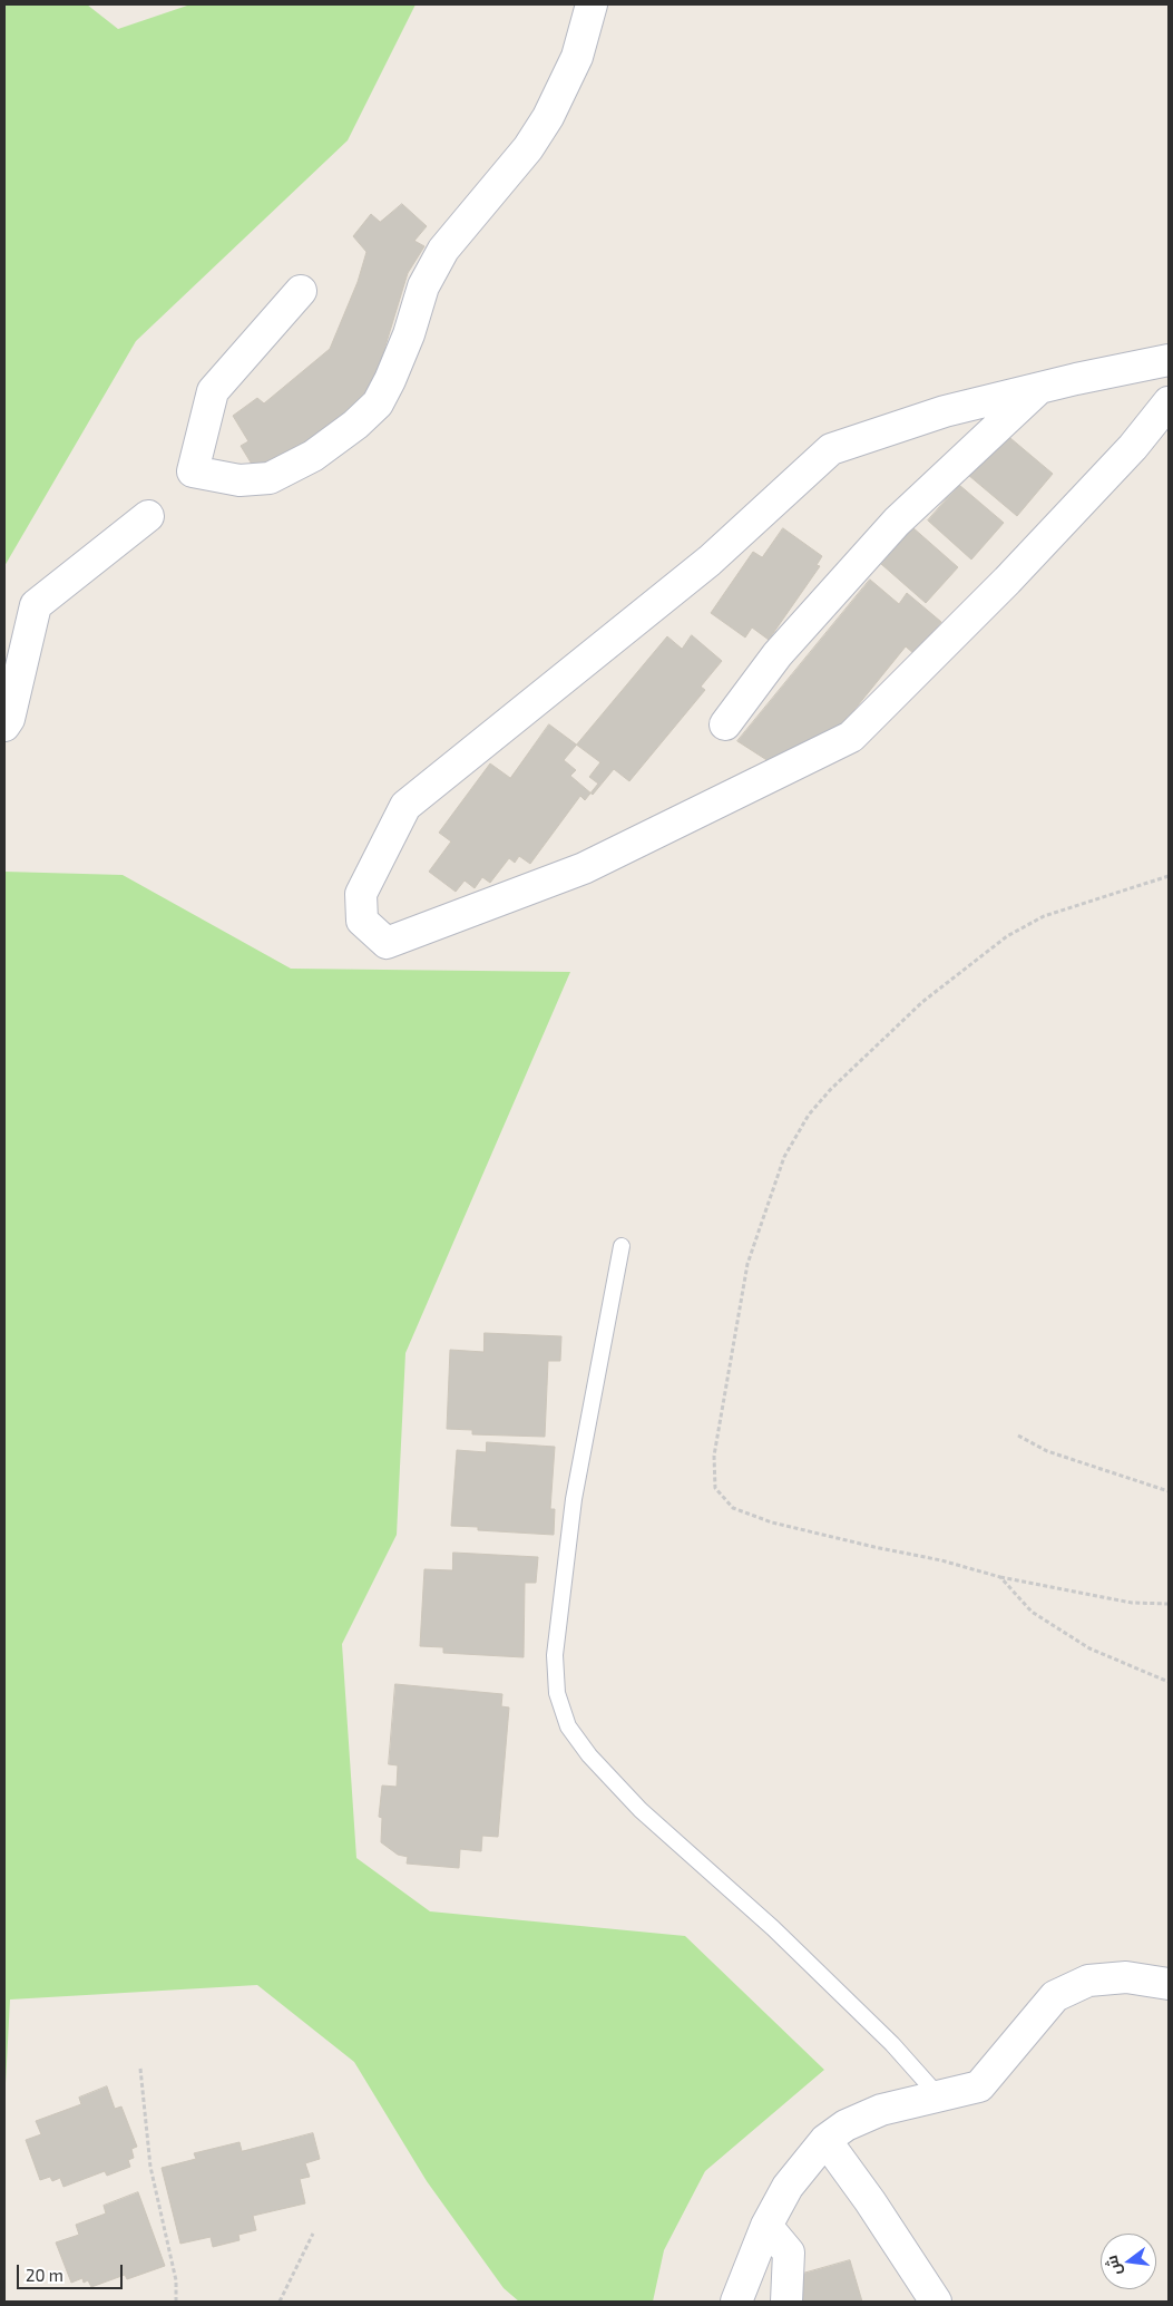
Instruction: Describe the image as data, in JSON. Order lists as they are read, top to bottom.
{
  "scale_bar": "20 m",
  "north": "left"
}
